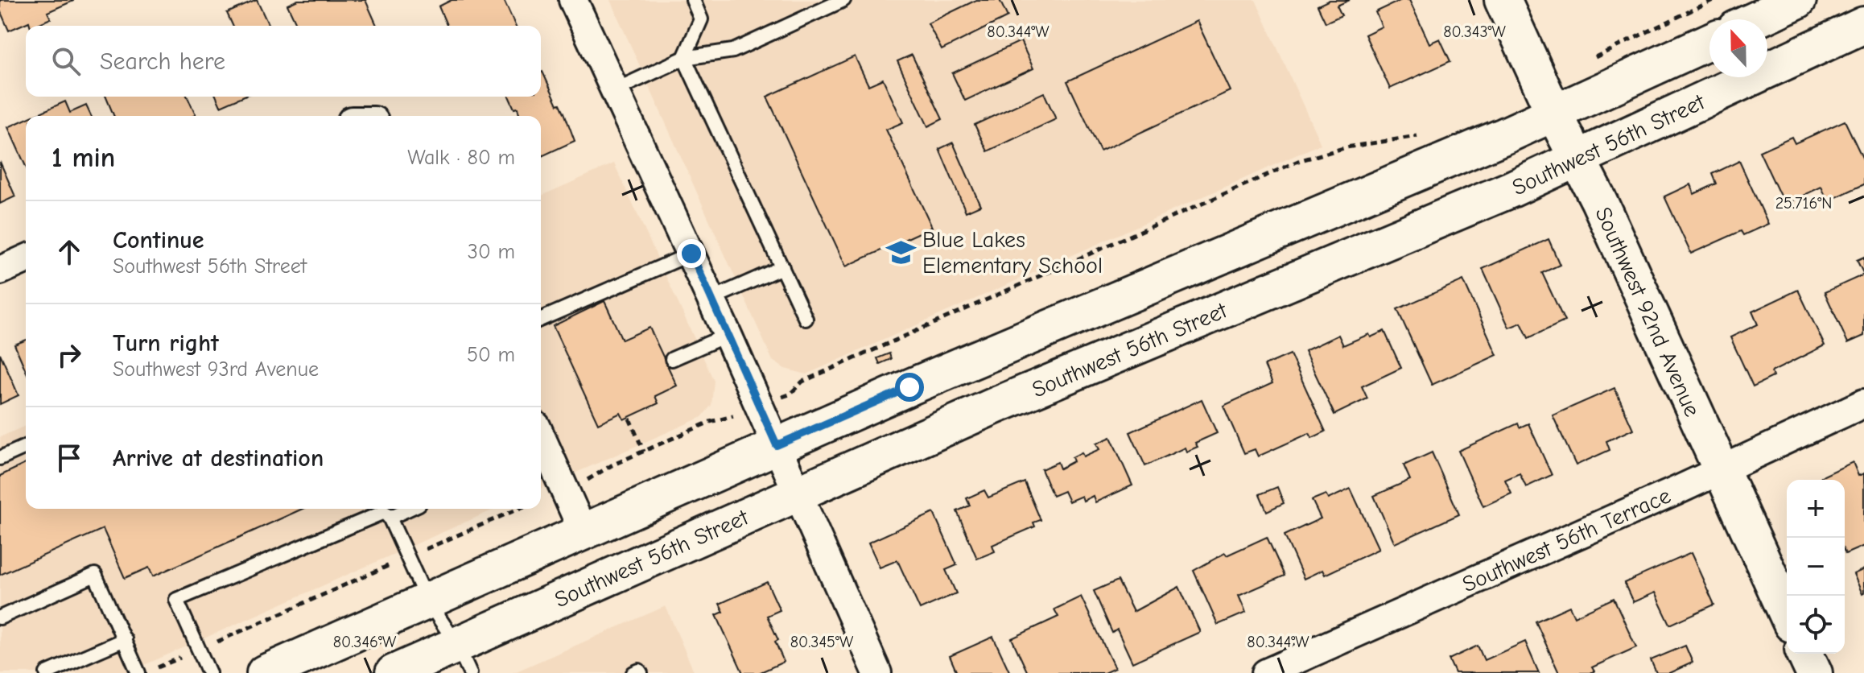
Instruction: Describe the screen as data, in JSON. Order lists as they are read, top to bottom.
{
  "streets": {
    "main road": ["Southwest 56th Street", "Southwest 92nd Avenue"],
    "street": ["Southwest 56th Terrace"]
  },
  "crossings": [
    ["Southwest 56th Street", "Southwest 92nd Avenue"],
    ["Southwest 92nd Avenue", "Southwest 56th Terrace"]
  ],
  "places": {
    "school or university": ["Blue Lakes Elementary School"]
  },
  "north": "top",
  "page": {
    "search": "Search here",
    "heading": ["1 min", "Walk · 80 m"],
    "list": [
      ["Continue", "Southwest 56th Street", "30 m"],
      ["Turn right", "Southwest 93rd Avenue", "50 m"],
      "Arrive at destination"
    ],
    "map_buttons": ["+", "−"]
  },
  "coordinates": [
    "80.344°W",
    "80.343°W",
    "25.716°N",
    "80.346°W",
    "80.345°W"
  ]
}
